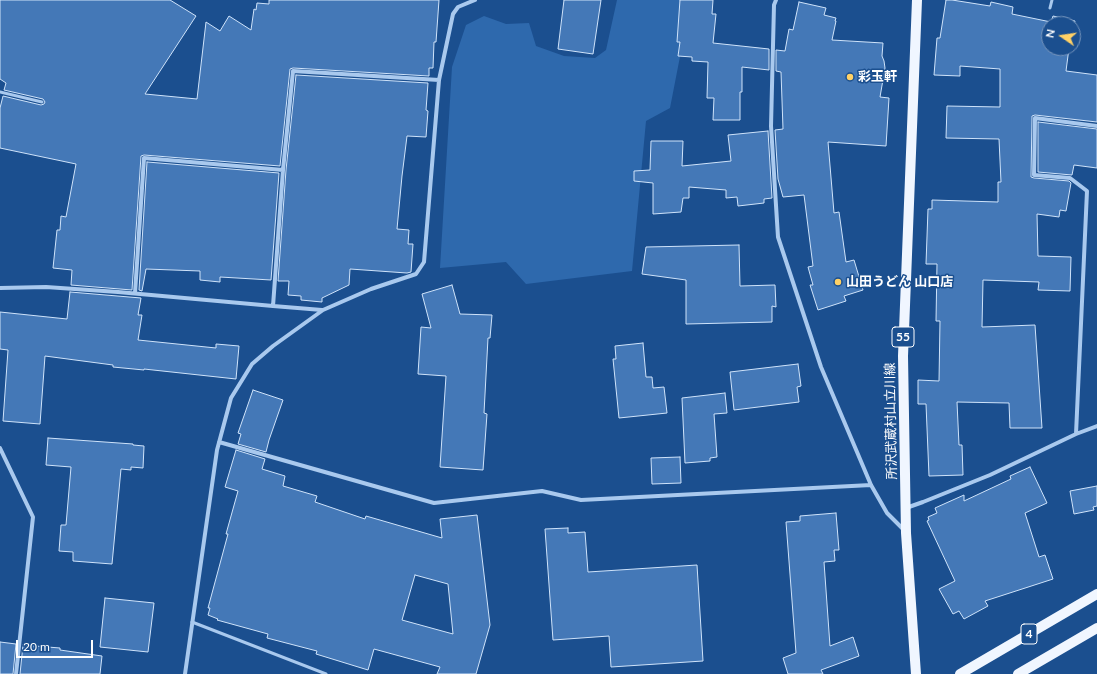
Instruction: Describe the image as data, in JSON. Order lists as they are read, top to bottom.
{
  "streets": {
    "main road": ["55", "所沢武蔵村山立川線", "4"]
  },
  "places": ["彩玉軒", "山田うどん 山口店"],
  "scale_bar": "20 m",
  "north": "left"
}
